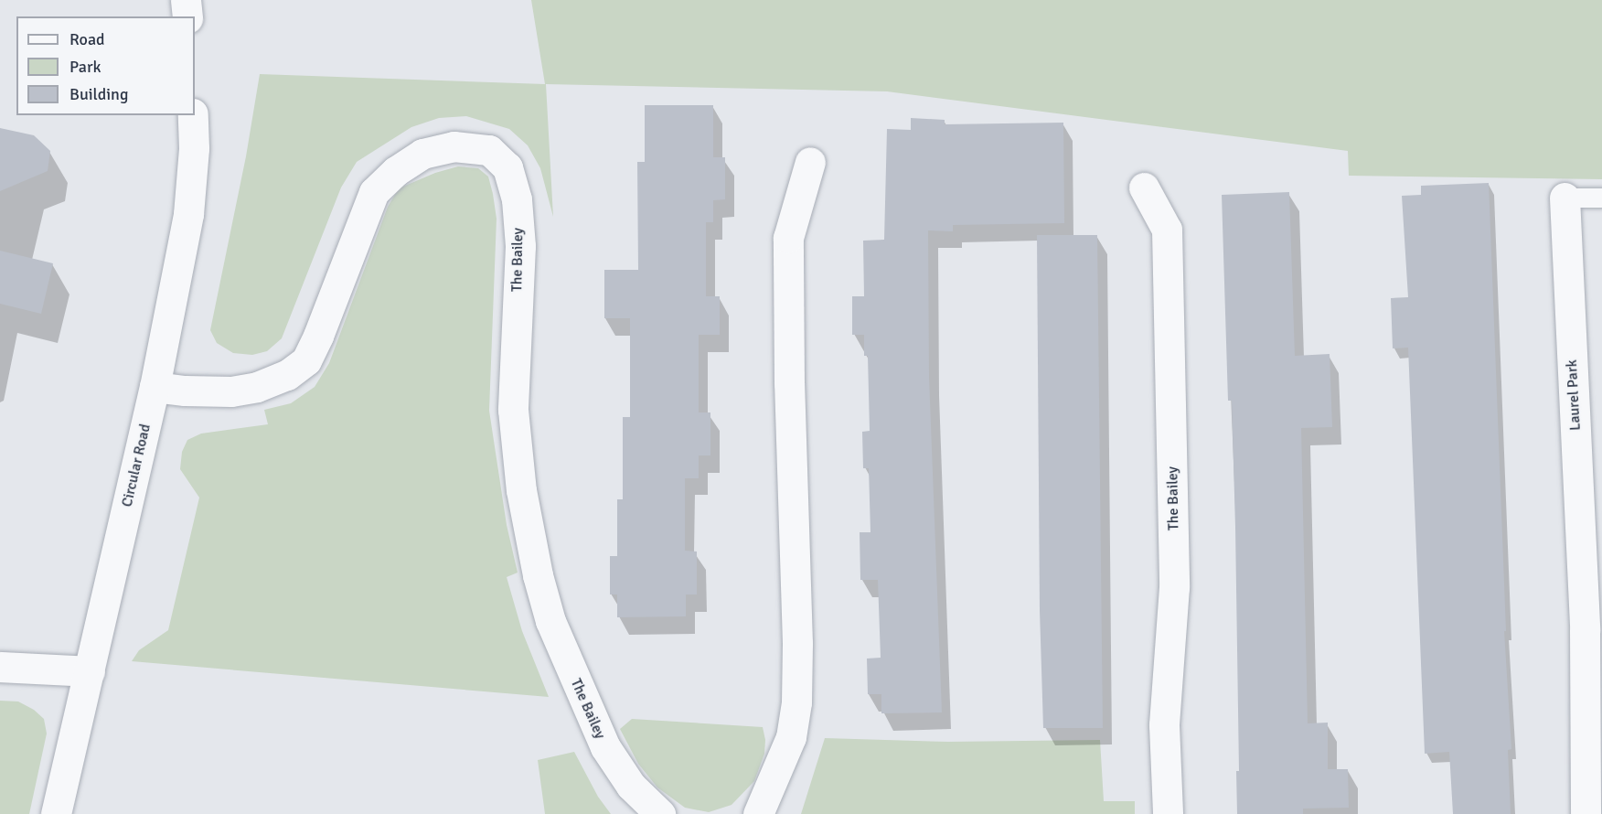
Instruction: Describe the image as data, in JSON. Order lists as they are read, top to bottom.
{
  "streets": {
    "street": ["The Bailey", "Laurel Park", "Circular Road"]
  },
  "crossings": [
    ["The Bailey", "Circular Road"]
  ],
  "legend": ["Road", "Park", "Building"]
}
